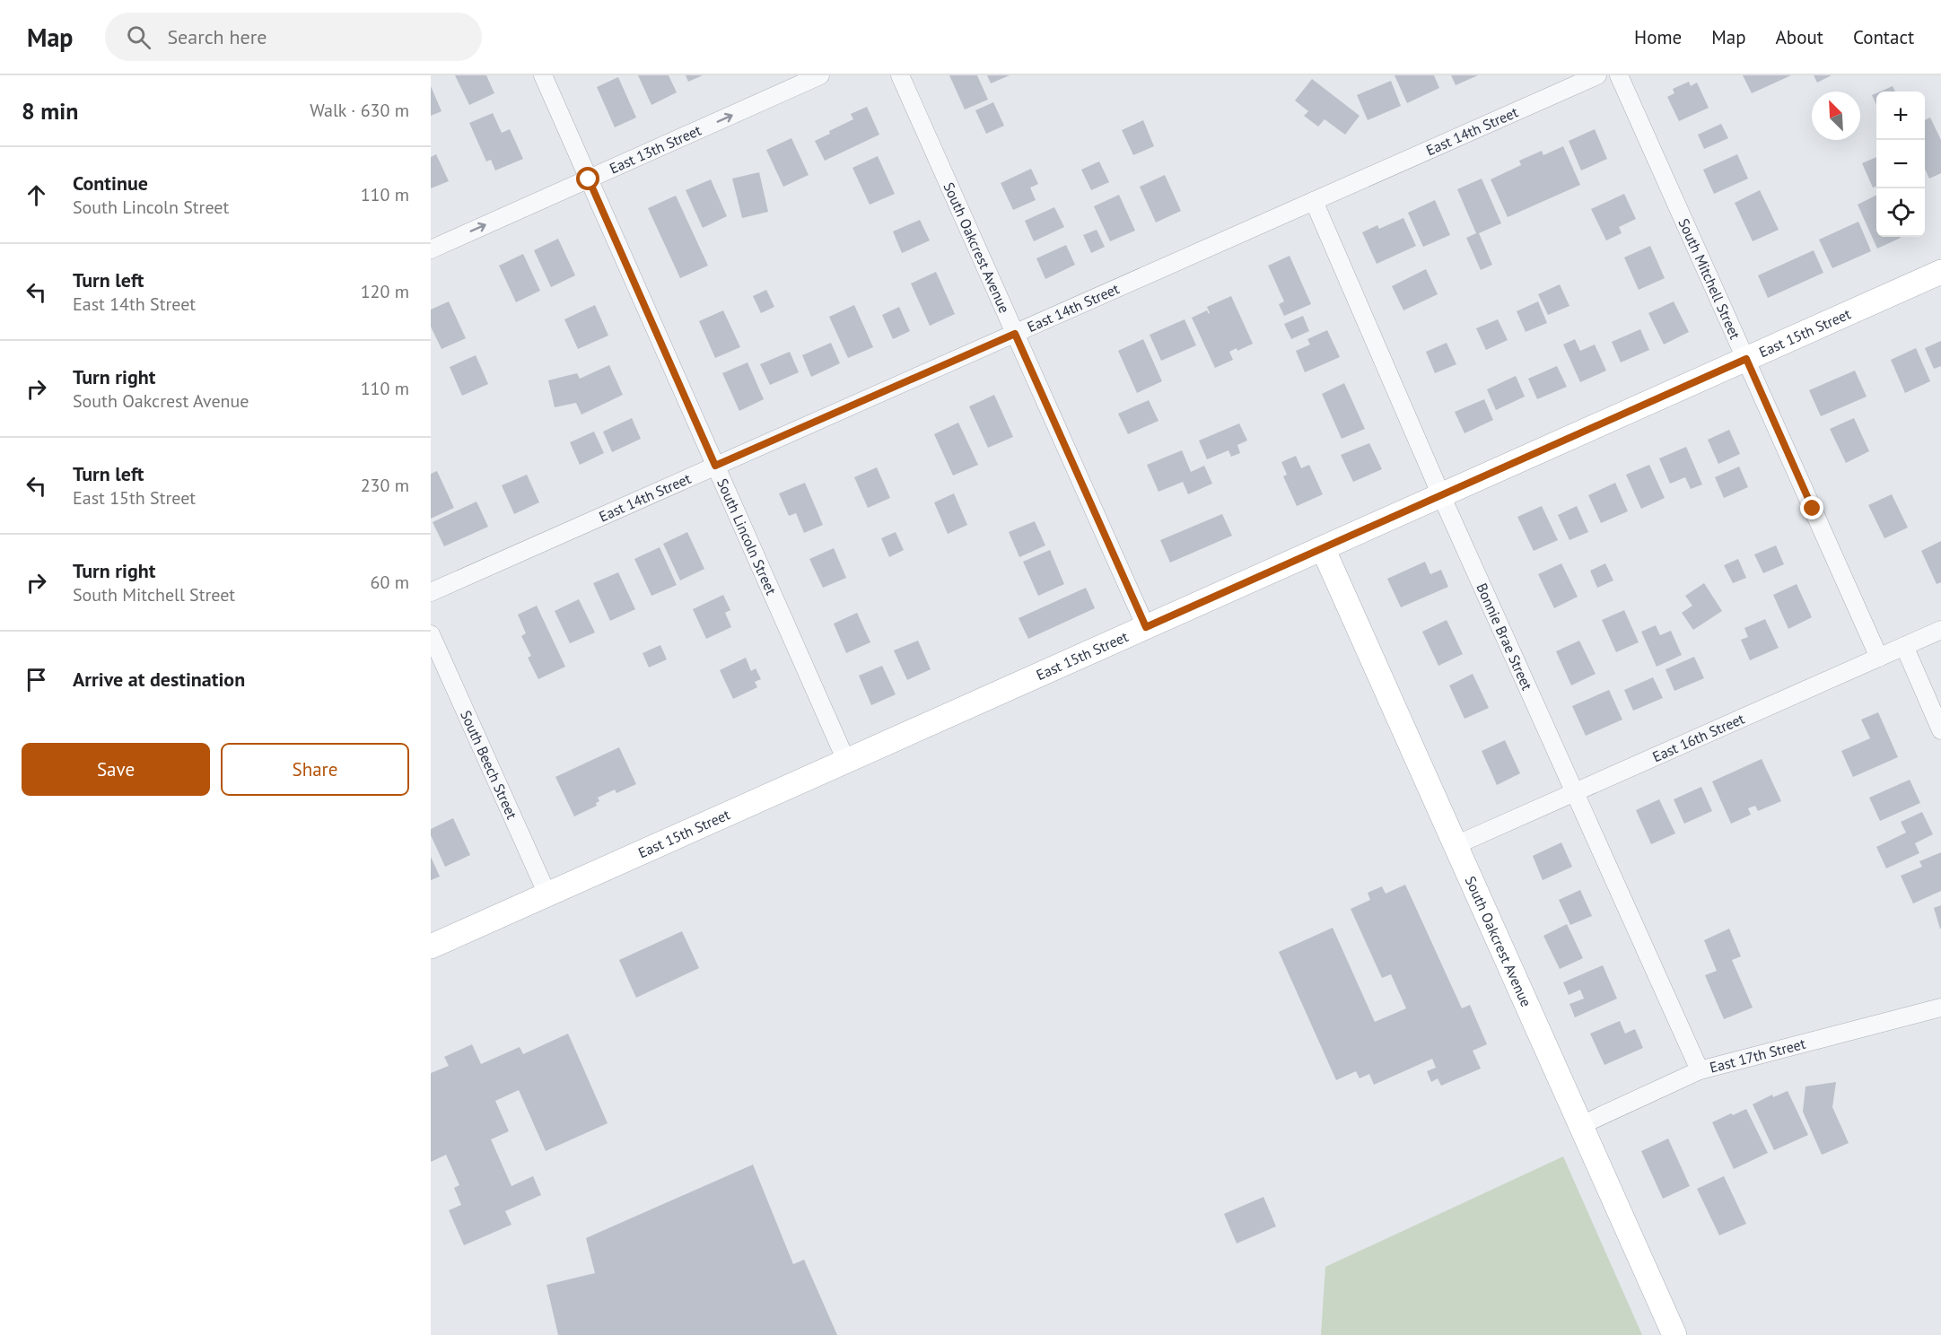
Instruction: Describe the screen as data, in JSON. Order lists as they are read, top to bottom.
{
  "streets": {
    "main road": ["South Oakcrest Avenue", "East 15th Street"],
    "street": [
      "East 14th Street",
      "East 13th Street",
      "South Mitchell Street",
      "South Lincoln Street",
      "Bonnie Brae Street",
      "East 16th Street",
      "South Beech Street",
      "East 17th Street"
    ]
  },
  "crossings": [
    ["East 14th Street", "South Oakcrest Avenue"],
    ["East 14th Street", "South Lincoln Street"],
    ["East 14th Street", "Bonnie Brae Street"],
    ["East 13th Street", "South Lincoln Street"],
    ["South Oakcrest Avenue", "East 15th Street"],
    ["South Oakcrest Avenue", "East 16th Street"],
    ["South Oakcrest Avenue", "East 17th Street"],
    ["South Mitchell Street", "East 15th Street"],
    ["South Mitchell Street", "East 16th Street"],
    ["East 15th Street", "South Lincoln Street"],
    ["East 15th Street", "Bonnie Brae Street"],
    ["East 15th Street", "South Beech Street"],
    ["Bonnie Brae Street", "East 16th Street"],
    ["Bonnie Brae Street", "East 17th Street"]
  ],
  "one_way": ["East 13th Street"],
  "north": "top left",
  "page": {
    "header": "Map",
    "search": "Search here",
    "nav": [
      "Home",
      "Map",
      "About",
      "Contact"
    ],
    "heading": ["8 min", "Walk · 630 m"],
    "map_buttons": ["+", "−"],
    "list": [
      ["Continue", "South Lincoln Street", "110 m"],
      ["Turn left", "East 14th Street", "120 m"],
      ["Turn right", "South Oakcrest Avenue", "110 m"],
      ["Turn left", "East 15th Street", "230 m"],
      ["Turn right", "South Mitchell Street", "60 m"],
      "Arrive at destination"
    ],
    "buttons": ["Save", "Share"]
  }
}
